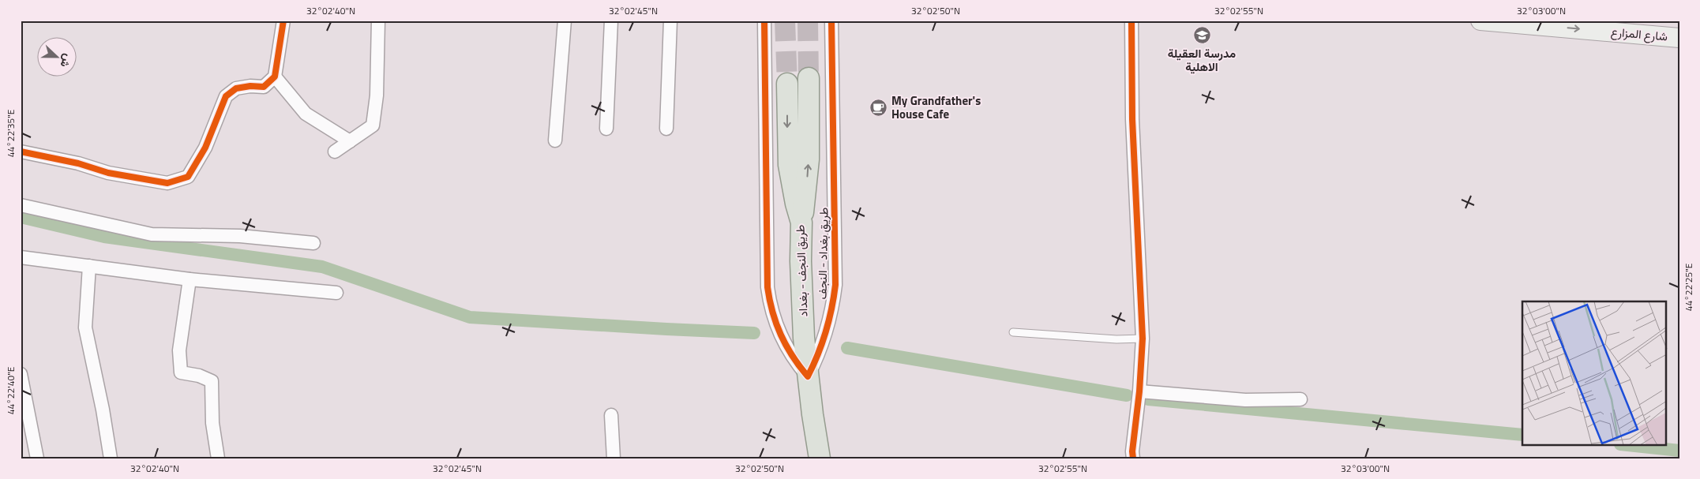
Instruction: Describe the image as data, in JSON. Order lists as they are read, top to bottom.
{
  "streets": {
    "main road": ["طريق بغداد - النجف", "طريق النجف - بغداد"],
    "street": ["شارع المزارع"]
  },
  "crossings": [
    ["طريق بغداد - النجف", "طريق النجف - بغداد"]
  ],
  "one_way": ["شارع المزارع", "طريق النجف - بغداد"],
  "places": {
    "school or university": ["مدرسة العقيلة الاهلية"],
    "cafe": ["My Grandfather's House Cafe"]
  },
  "north": "right",
  "coordinates": [
    "32°02'40\"N",
    "32°02'45\"N",
    "32°02'50\"N",
    "32°02'55\"N",
    "32°03'00\"N",
    "44°22'35\"E",
    "44°22'25\"E",
    "44°22'40\"E"
  ]
}
